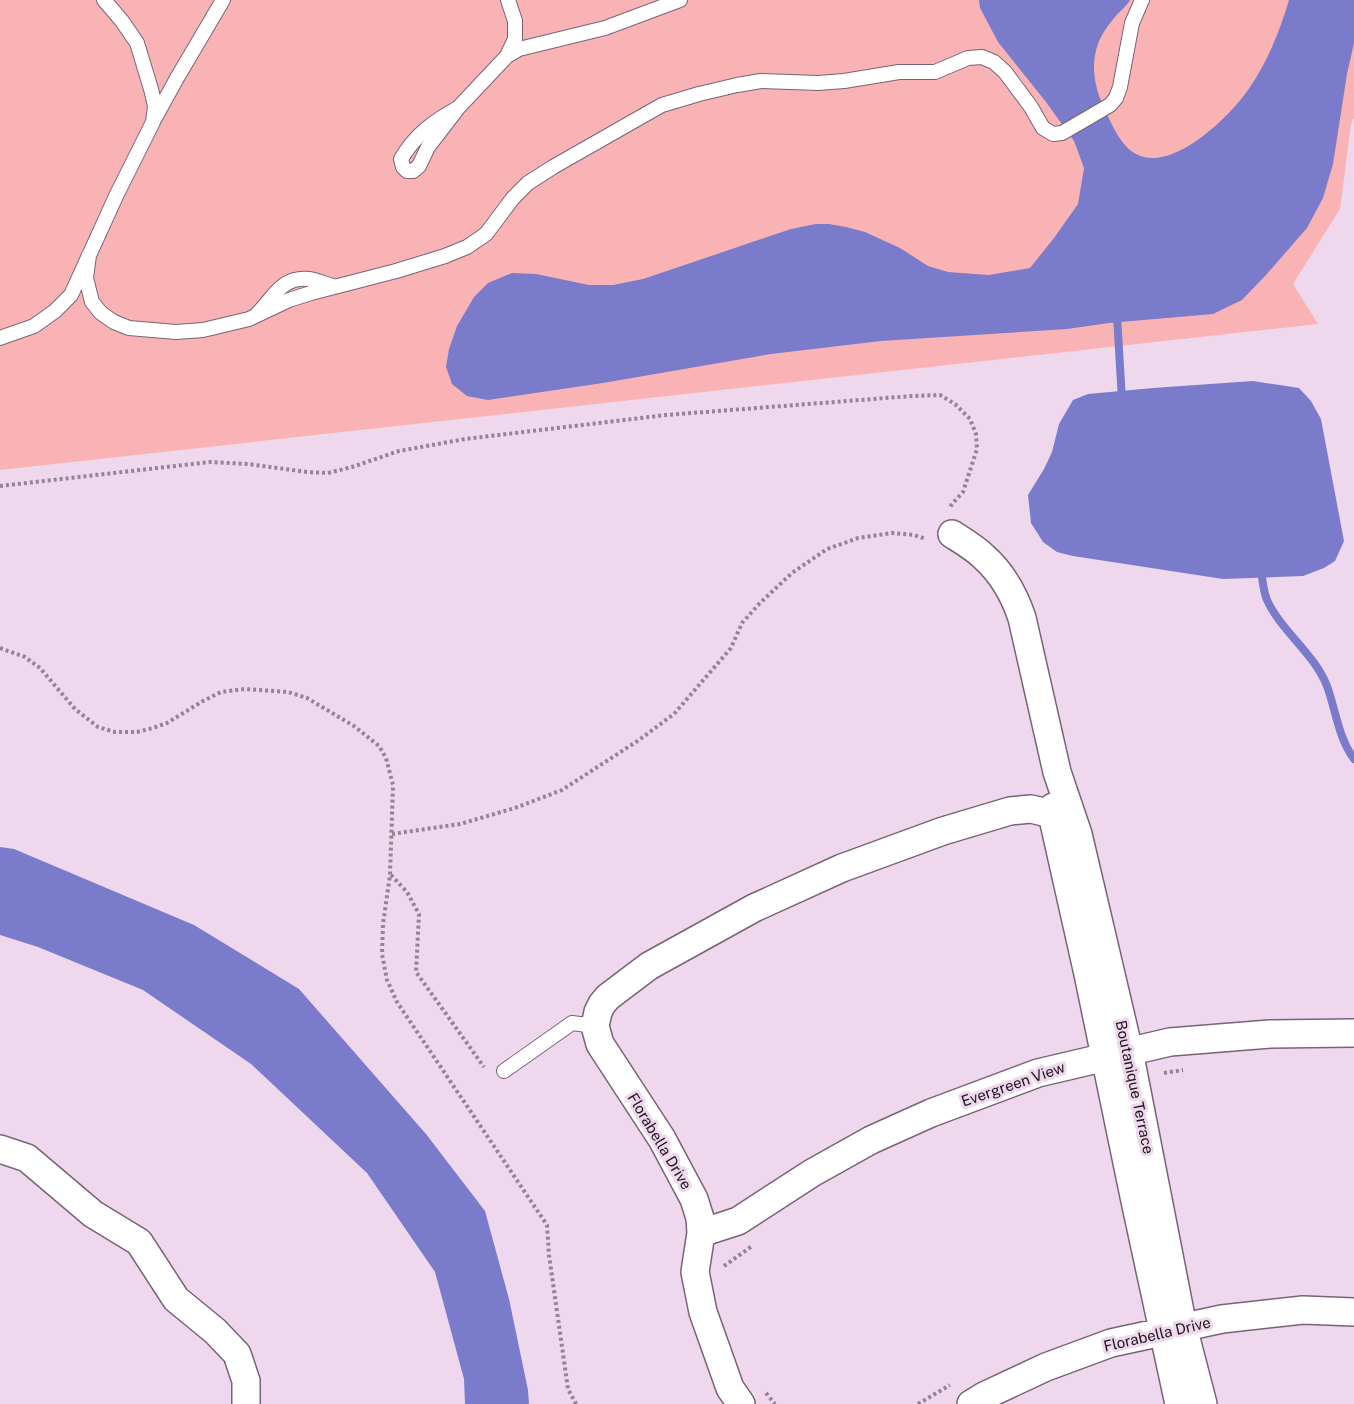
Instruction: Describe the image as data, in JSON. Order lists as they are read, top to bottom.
{
  "streets": {
    "street": ["Evergreen View", "Boutanique Terrace", "Florabella Drive"]
  },
  "crossings": [
    ["Evergreen View", "Boutanique Terrace"],
    ["Evergreen View", "Florabella Drive"],
    ["Boutanique Terrace", "Florabella Drive"]
  ]
}
